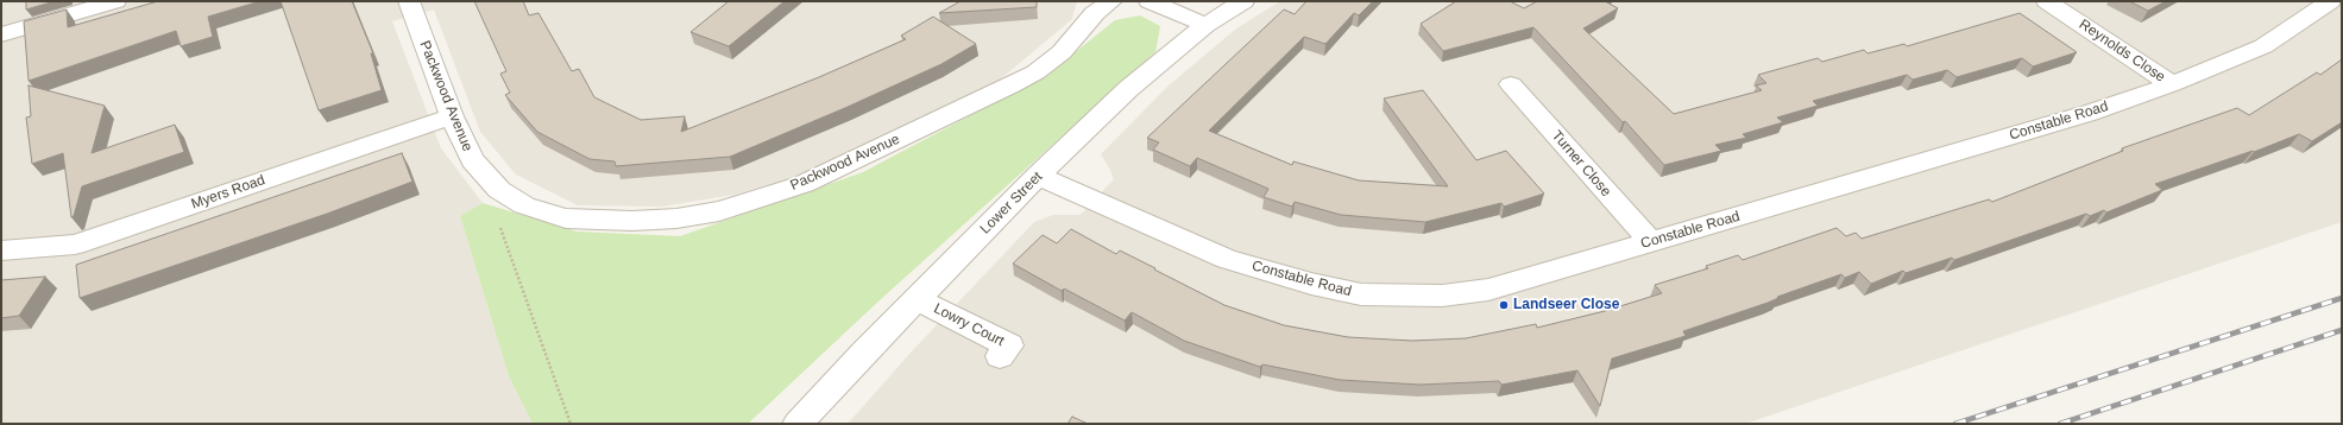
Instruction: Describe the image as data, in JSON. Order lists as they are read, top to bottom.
{
  "streets": {
    "street": [
      "Reynolds Close",
      "Packwood Avenue",
      "Constable Road",
      "Turner Close",
      "Myers Road",
      "Lower Street",
      "Lowry Court"
    ]
  },
  "crossings": [
    ["Reynolds Close", "Constable Road"],
    ["Packwood Avenue", "Myers Road"],
    ["Constable Road", "Turner Close"],
    ["Constable Road", "Lower Street"],
    ["Lower Street", "Lowry Court"]
  ],
  "places": ["Landseer Close"]
}
